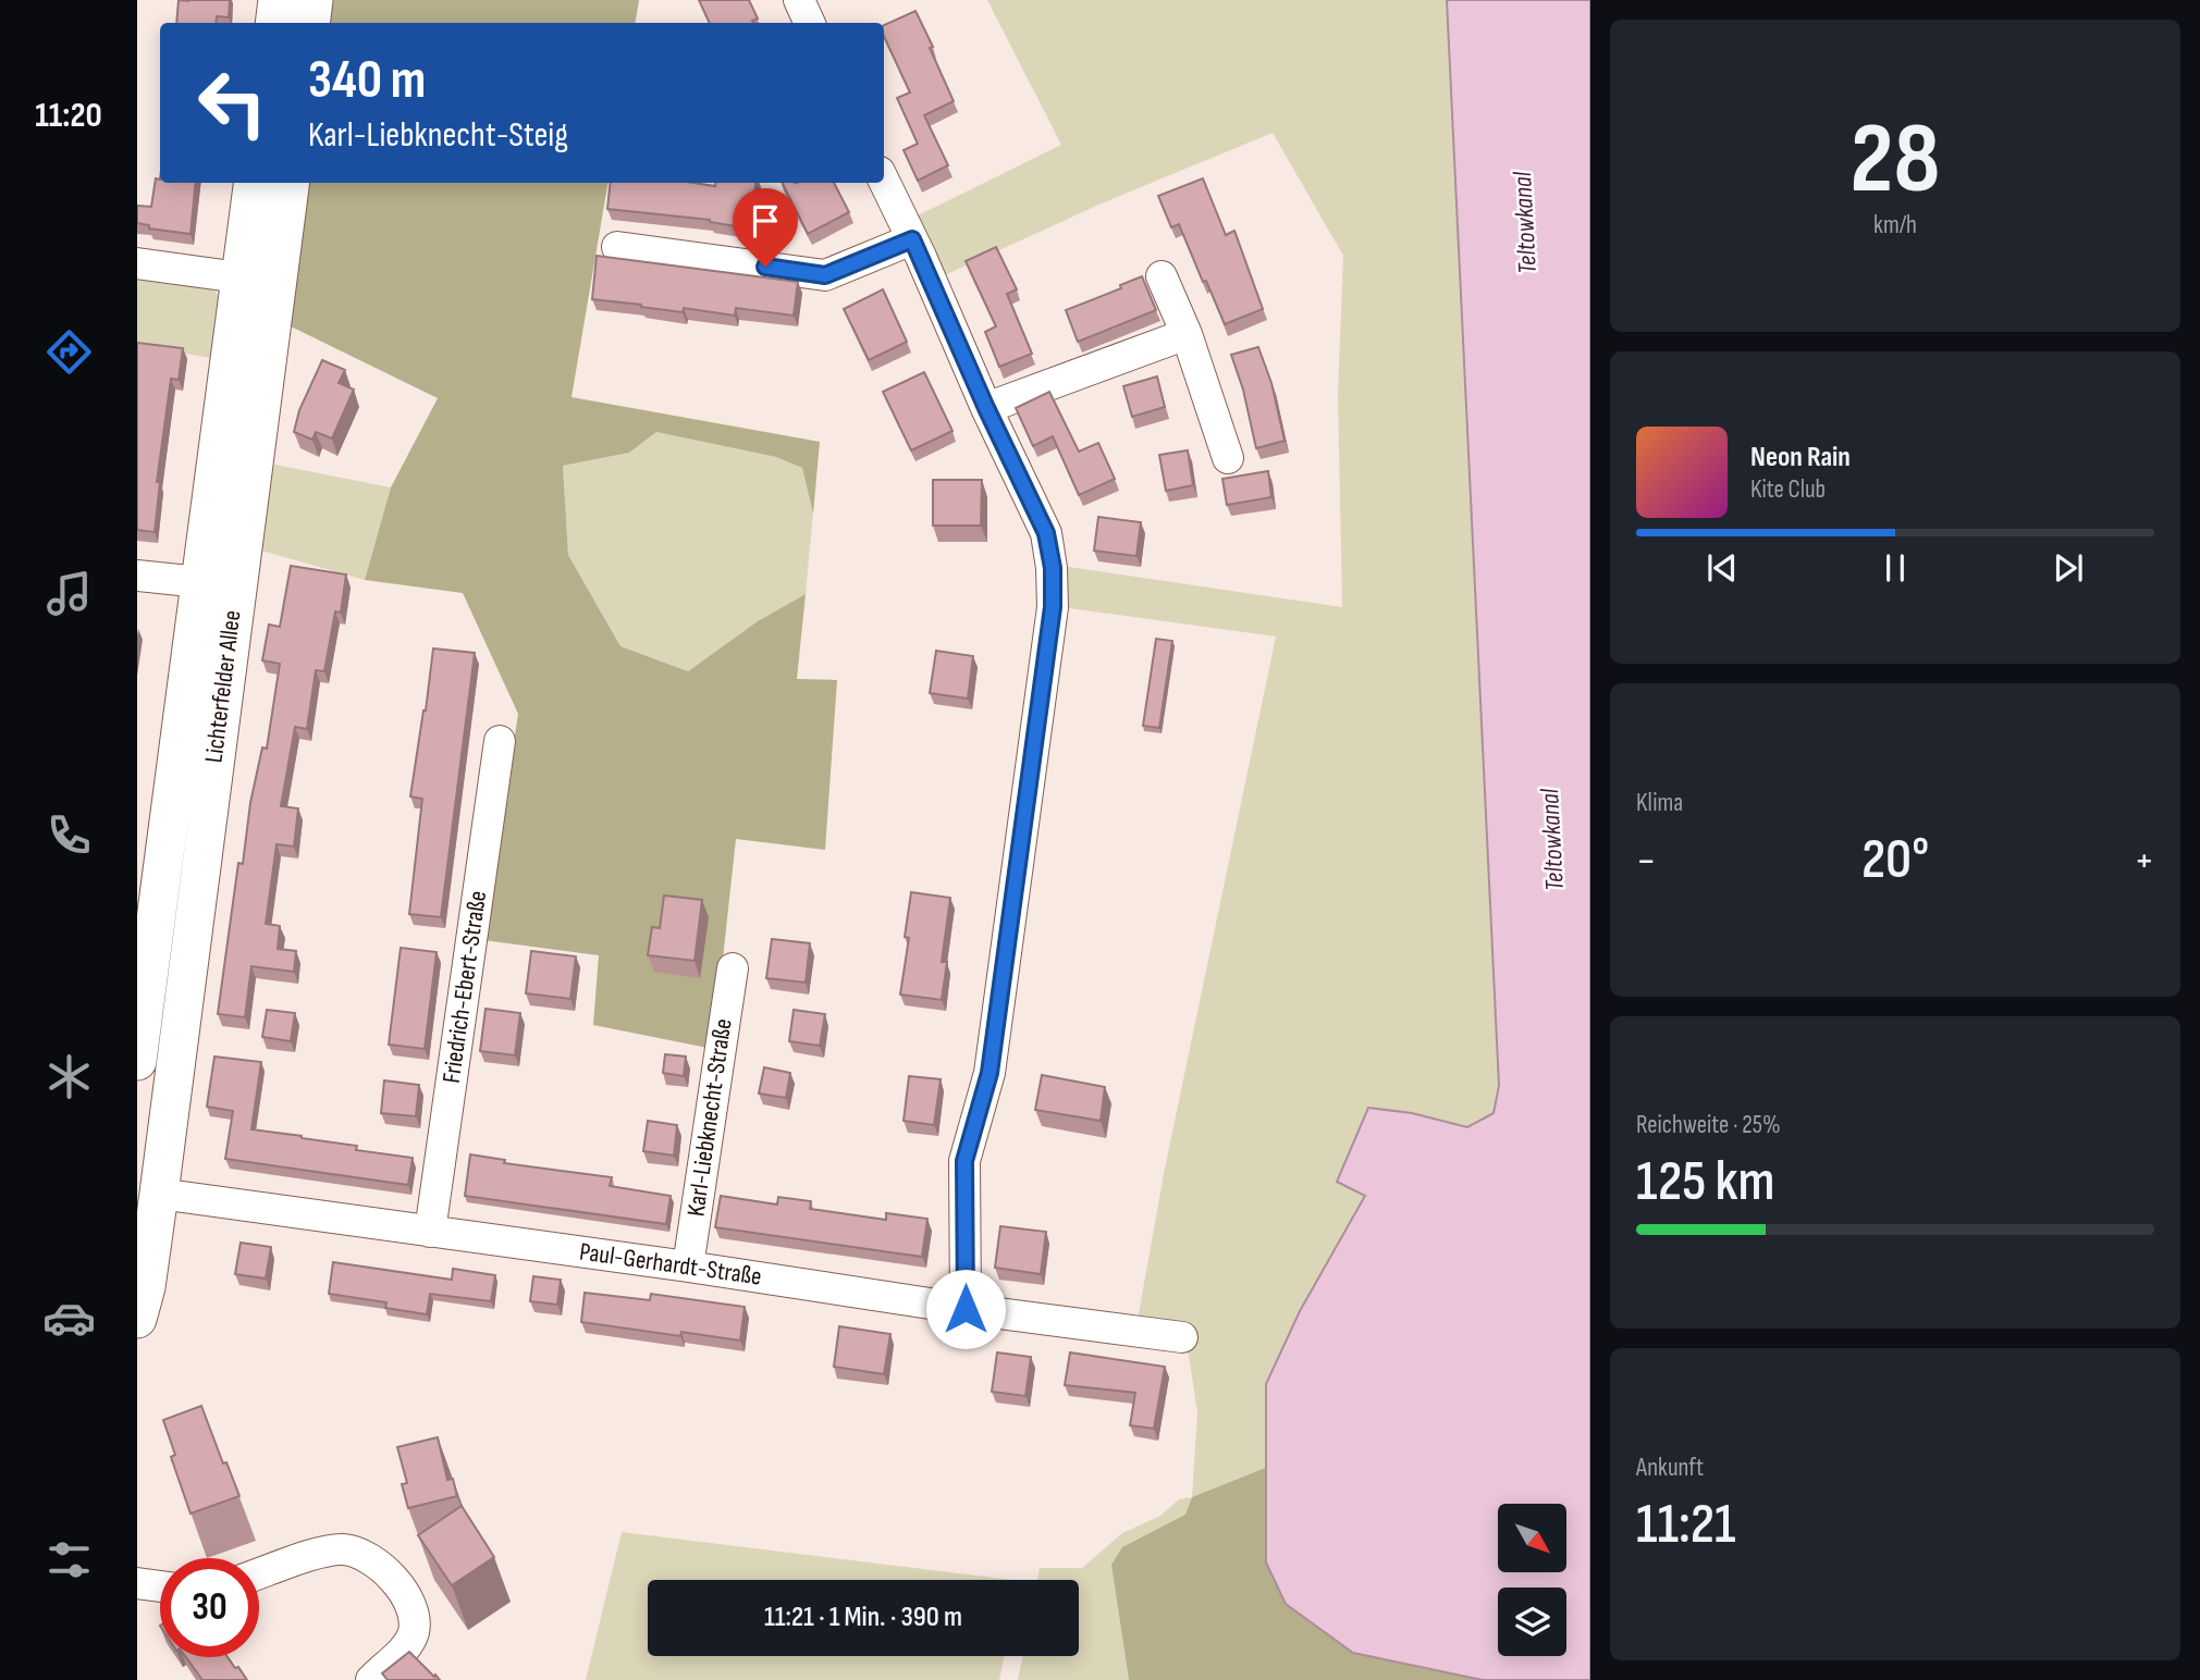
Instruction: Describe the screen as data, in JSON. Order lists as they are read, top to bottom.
{
  "streets": {
    "main road": ["Lichterfelder Allee"],
    "street": ["Friedrich-Ebert-Straße", "Karl-Liebknecht-Straße", "Paul-Gerhardt-Straße"]
  },
  "crossings": [
    ["Lichterfelder Allee", "Paul-Gerhardt-Straße"],
    ["Friedrich-Ebert-Straße", "Paul-Gerhardt-Straße"],
    ["Karl-Liebknecht-Straße", "Paul-Gerhardt-Straße"]
  ],
  "water": ["Teltowkanal"],
  "north": "bottom right",
  "page": {
    "tabs": "11:20",
    "tile": [
      ["28", "km/h"],
      "Klima",
      ["Reichweite · 25%", "125 km"],
      ["Ankunft", "11:21"]
    ],
    "turn": ["340 m", "Karl-Liebknecht-Steig"],
    "song": ["Neon Rain", "Kite Club"],
    "heat": ["−", "20°", "+"],
    "limit": "30",
    "trip": "11:21 · 1 Min. · 390 m"
  }
}
